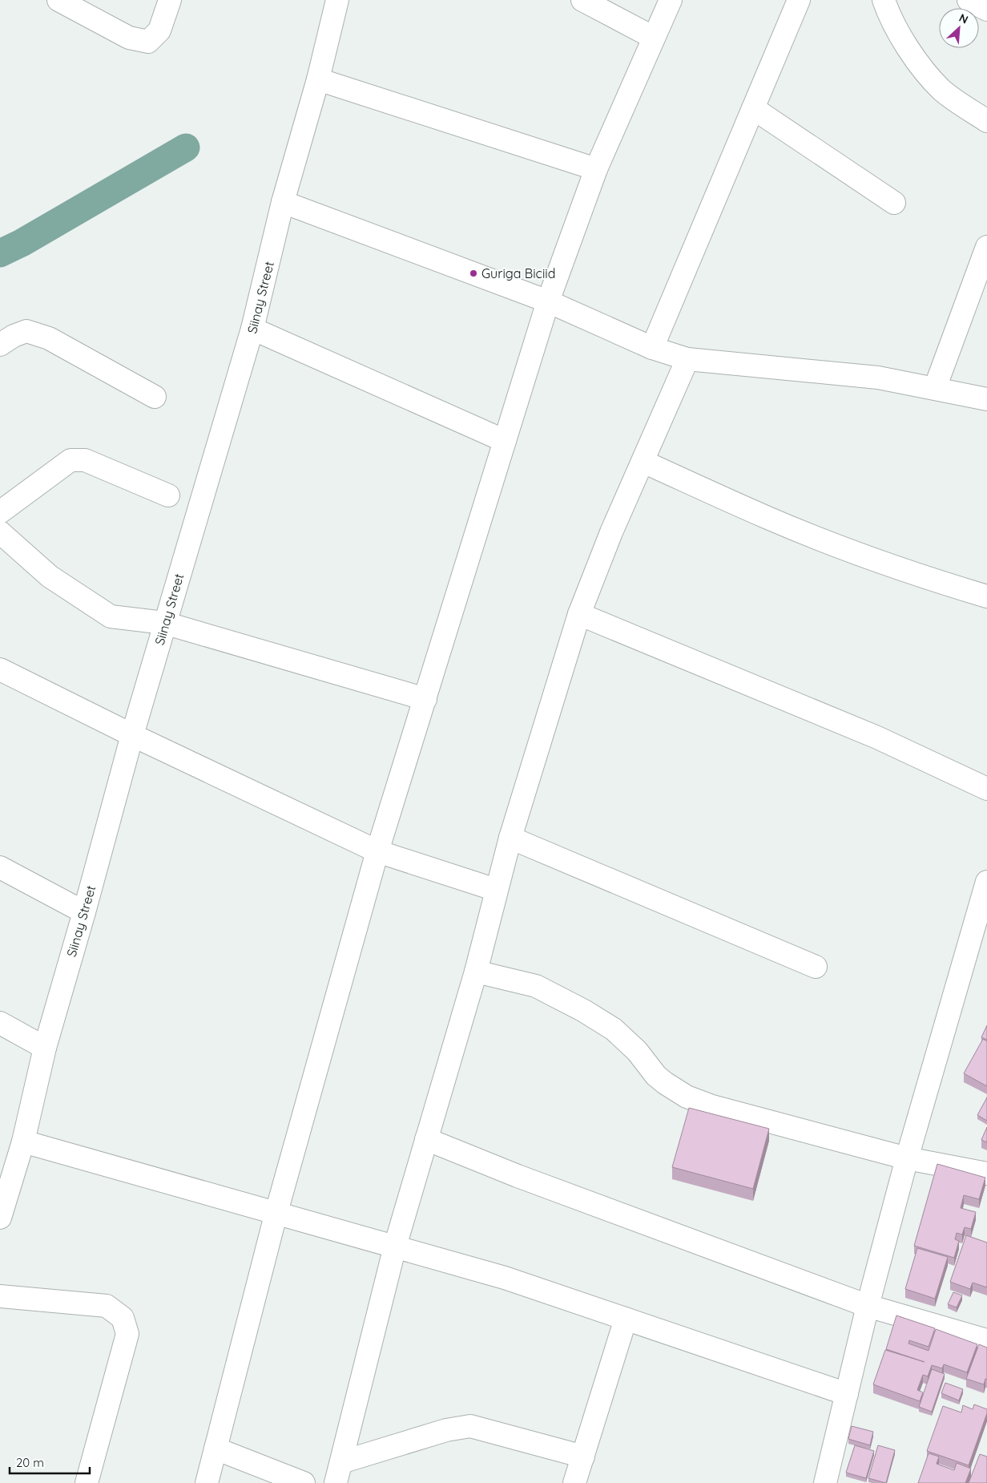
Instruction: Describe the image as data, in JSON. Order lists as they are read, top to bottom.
{
  "streets": {
    "street": ["Siinay Street"]
  },
  "places": ["Guriga Biciid"],
  "scale_bar": "20 m",
  "north": "top right"
}
